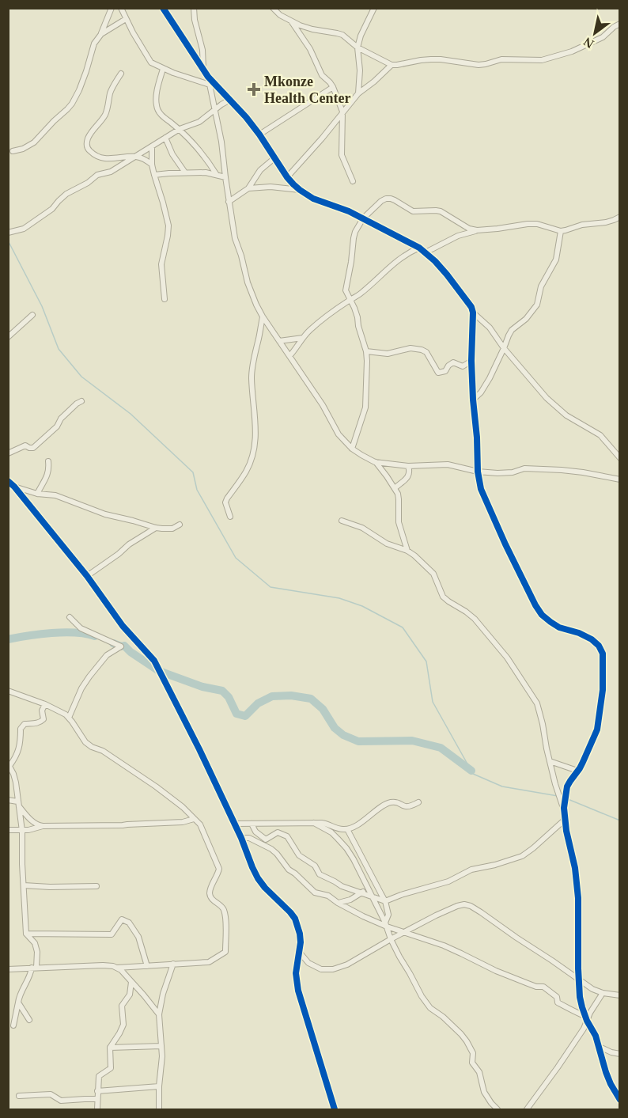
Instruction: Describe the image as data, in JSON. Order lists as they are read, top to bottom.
{
  "places": {
    "health": ["Mkonze Health Center"]
  },
  "north": "bottom left"
}
